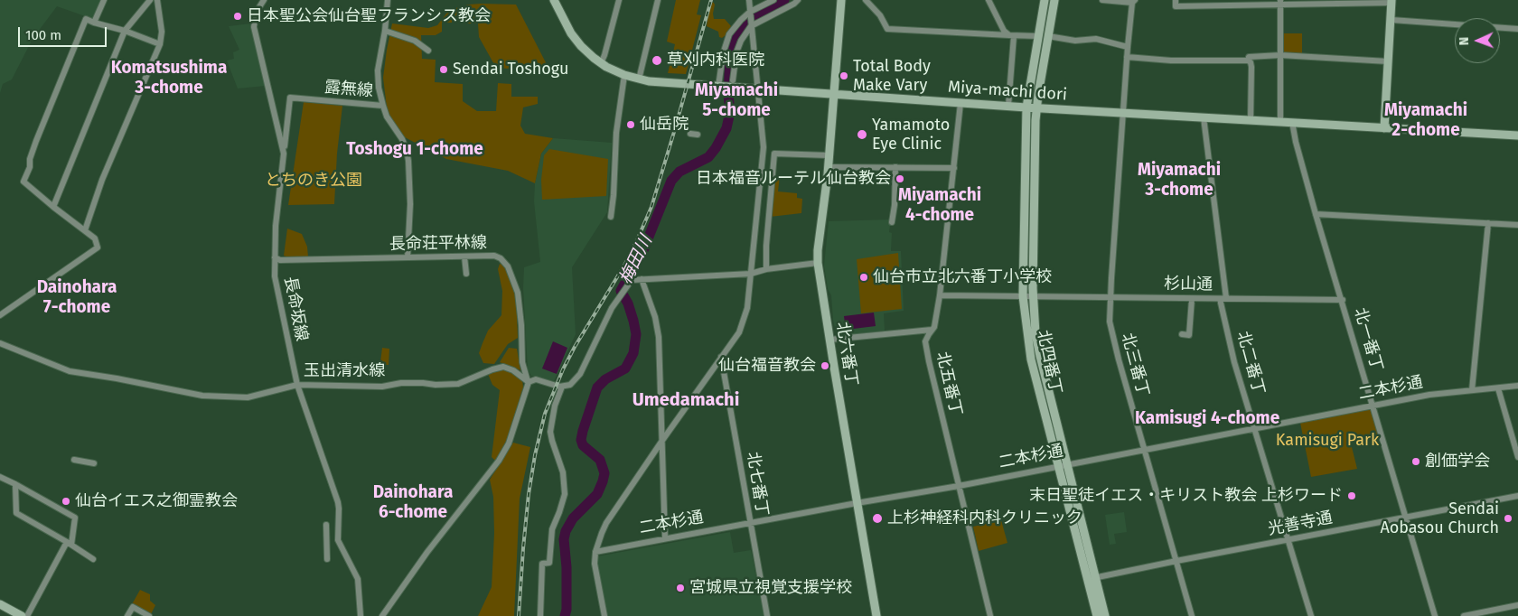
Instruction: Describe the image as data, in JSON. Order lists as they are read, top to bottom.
{
  "streets": {
    "street": [
      "露無線",
      "Miya-machi dori",
      "長命荘平林線",
      "杉山通",
      "長命坂線",
      "北一番丁",
      "北六番丁",
      "北四番丁",
      "北二番丁",
      "北三番丁",
      "玉出清水線",
      "北五番丁",
      "二本杉通",
      "北七番丁",
      "光善寺通"
    ]
  },
  "crossings": [
    ["露無線", "長命坂線"],
    ["Miya-machi dori", "北一番丁"],
    ["Miya-machi dori", "北六番丁"],
    ["Miya-machi dori", "北四番丁"],
    ["Miya-machi dori", "北二番丁"],
    ["Miya-machi dori", "北三番丁"],
    ["Miya-machi dori", "北五番丁"],
    ["長命荘平林線", "長命坂線"],
    ["長命荘平林線", "玉出清水線"],
    ["杉山通", "北一番丁"],
    ["杉山通", "北四番丁"],
    ["杉山通", "北二番丁"],
    ["杉山通", "北三番丁"],
    ["杉山通", "北五番丁"],
    ["長命坂線", "玉出清水線"],
    ["北一番丁", "二本杉通"],
    ["北一番丁", "光善寺通"],
    ["北六番丁", "二本杉通"],
    ["北四番丁", "二本杉通"],
    ["北四番丁", "光善寺通"],
    ["北二番丁", "二本杉通"],
    ["北二番丁", "光善寺通"],
    ["北三番丁", "二本杉通"],
    ["北三番丁", "光善寺通"],
    ["北五番丁", "二本杉通"],
    ["二本杉通", "北七番丁"]
  ],
  "districts": [
    "Komatsushima 3-chome",
    "Miyamachi 5-chome",
    "Miyamachi 2-chome",
    "Toshogu 1-chome",
    "Miyamachi 3-chome",
    "Miyamachi 4-chome",
    "Dainohara 7-chome",
    "Umedamachi",
    "Kamisugi 4-chome",
    "Dainohara 6-chome"
  ],
  "water": ["梅田川"],
  "parks": ["とちのき公園", "Kamisugi Park"],
  "places": [
    "日本聖公会仙台聖フランシス教会",
    "草刈内科医院",
    "Sendai Toshogu",
    "Total Body Make Vary",
    "仙岳院",
    "Yamamoto Eye Clinic",
    "日本福音ルーテル仙台教会",
    "仙台市立北六番丁小学校",
    "仙台福音教会",
    "創価学会",
    "末日聖徒イエス・キリスト教会 上杉ワード",
    "仙台イエス之御霊教会",
    "上杉神経科内科クリニック",
    "Sendai Aobasou Church",
    "宮城県立視覚支援学校"
  ],
  "scale_bar": "100 m",
  "north": "left"
}
